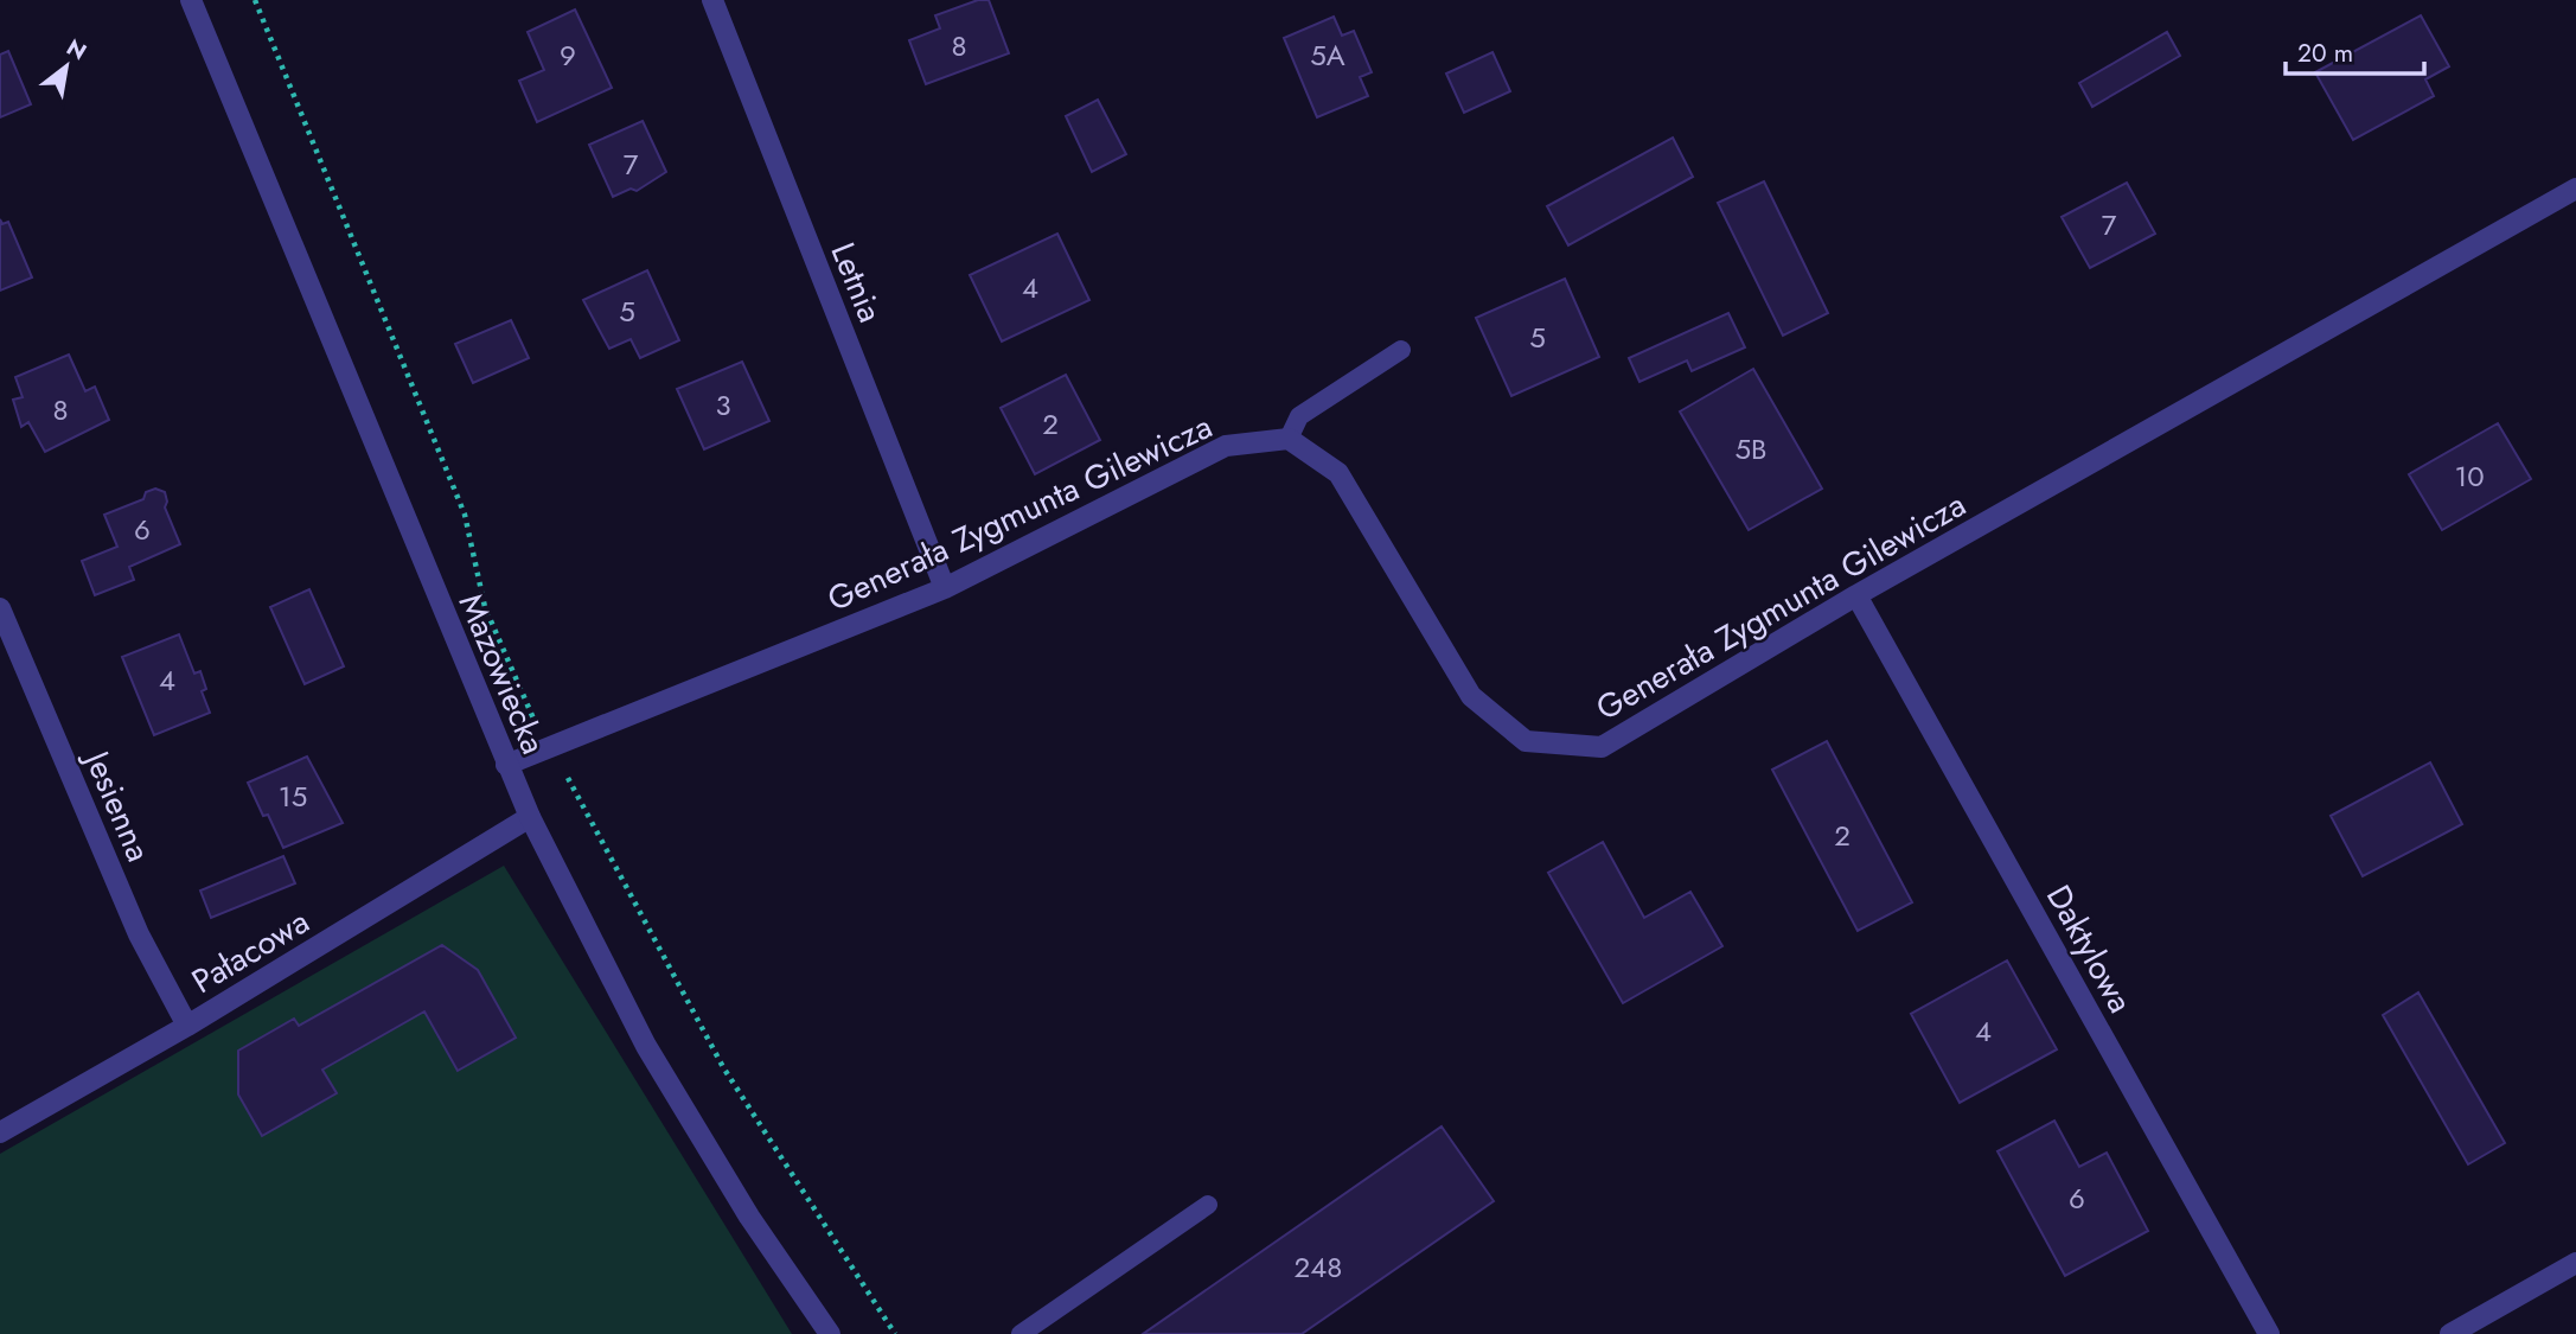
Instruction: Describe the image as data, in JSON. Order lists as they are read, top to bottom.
{
  "streets": {
    "street": [
      "Letnia",
      "Generała Zygmunta Gilewicza",
      "Mazowiecka",
      "Jesienna",
      "Daktylowa",
      "Pałacowa"
    ]
  },
  "crossings": [
    ["Letnia", "Generała Zygmunta Gilewicza"],
    ["Generała Zygmunta Gilewicza", "Mazowiecka"],
    ["Generała Zygmunta Gilewicza", "Daktylowa"],
    ["Mazowiecka", "Pałacowa"],
    ["Jesienna", "Pałacowa"]
  ],
  "house_numbers": [
    "8",
    "9",
    "5A",
    "7",
    "7",
    "4",
    "5",
    "5",
    "3",
    "8",
    "2",
    "5B",
    "10",
    "6",
    "4",
    "15",
    "2",
    "4",
    "6",
    "248"
  ],
  "scale_bar": "20 m",
  "north": "top right"
}
